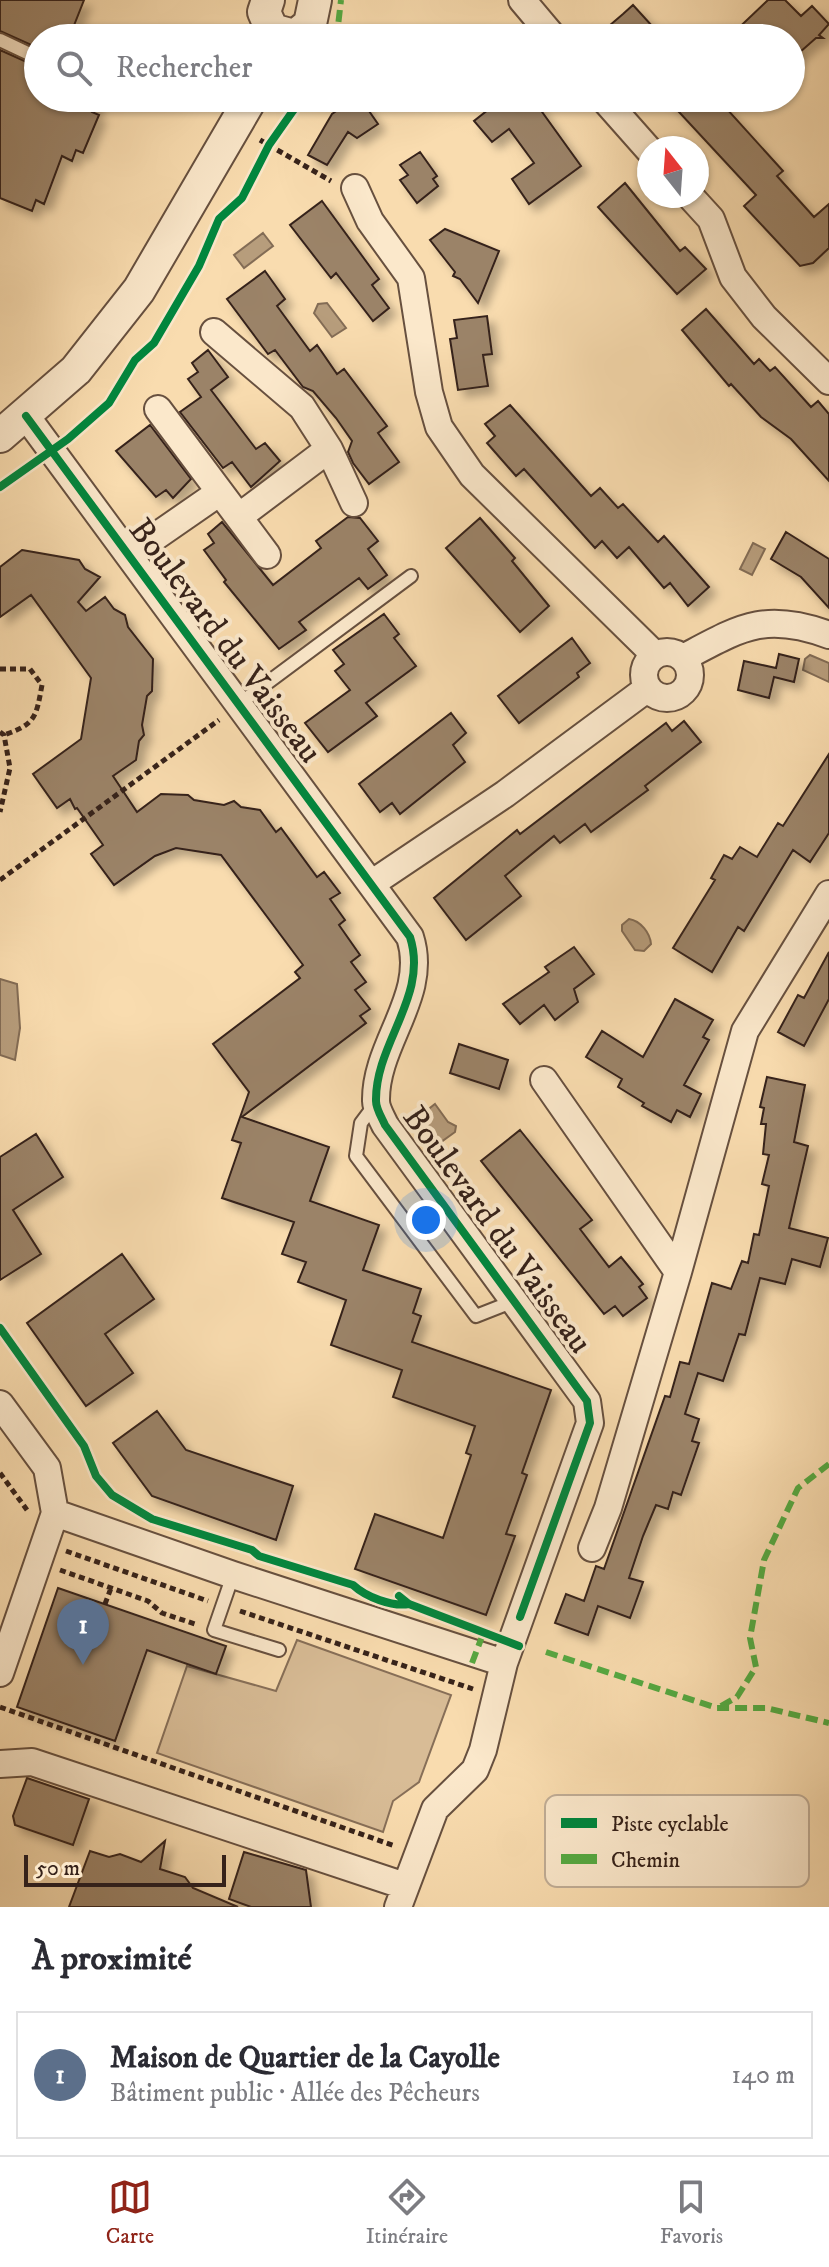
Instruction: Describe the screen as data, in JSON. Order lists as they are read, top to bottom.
{
  "streets": {
    "street": ["Boulevard du Vaisseau"]
  },
  "legend": ["Piste cyclable", "Chemin"],
  "scale_bar": "50 m",
  "north": "top",
  "page": {
    "search": "Rechercher",
    "pins": "1",
    "scale": "50 m",
    "heading": "À proximité",
    "list": [
      {
        "mark": "1",
        "name": "Maison de Quartier de la Cayolle",
        "note": "Bâtiment public · Allée des Pêcheurs",
        "value": "140 m"
      }
    ],
    "nav": ["Carte", "Itinéraire", "Favoris"]
  }
}
